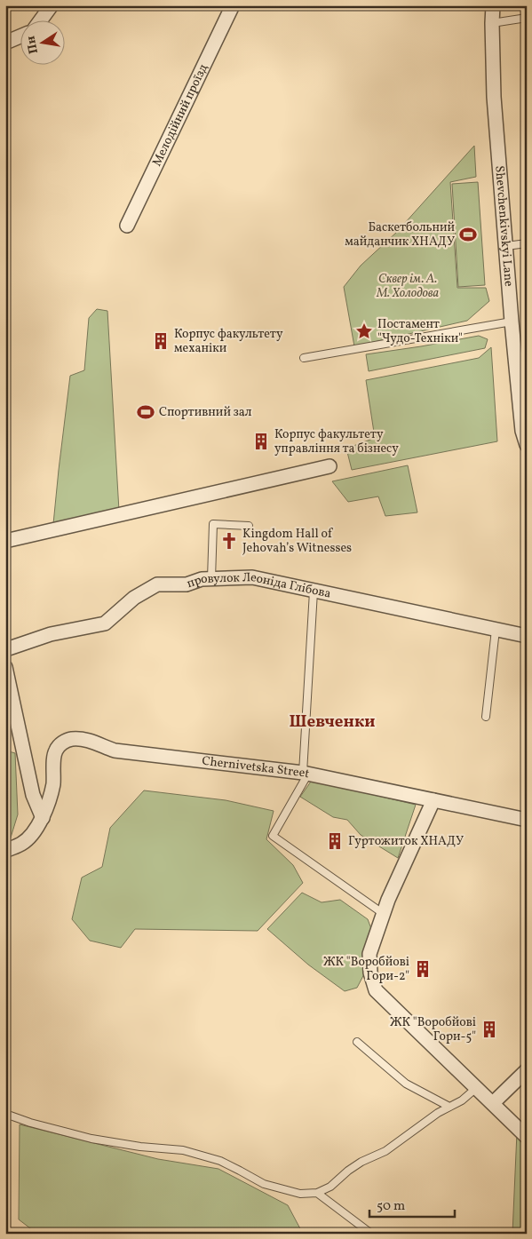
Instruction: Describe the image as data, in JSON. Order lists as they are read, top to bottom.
{
  "streets": {
    "street": [
      "Мелодійний проїзд",
      "Shevchenkivskyi Lane",
      "провулок Леоніда Глібова",
      "Chernivetska Street"
    ]
  },
  "districts": ["Шевченки"],
  "parks": ["Сквер ім. А. М. Холодова"],
  "places": {
    "sports": ["Баскетбольний майданчик ХНАДУ", "Спортивний зал"],
    "place": ["Постамент \"Чудо-Техніки\""],
    "building": [
      "Корпус факультету механіки",
      "Корпус факультету управління та бізнесу",
      "Гуртожиток ХНАДУ",
      "ЖК \"Воробйові Гори-2\"",
      "ЖК \"Воробйові Гори-5\""
    ],
    "church": ["Kingdom Hall of Jehovah’s Witnesses"]
  },
  "scale_bar": "50 m",
  "north": "left"
}
